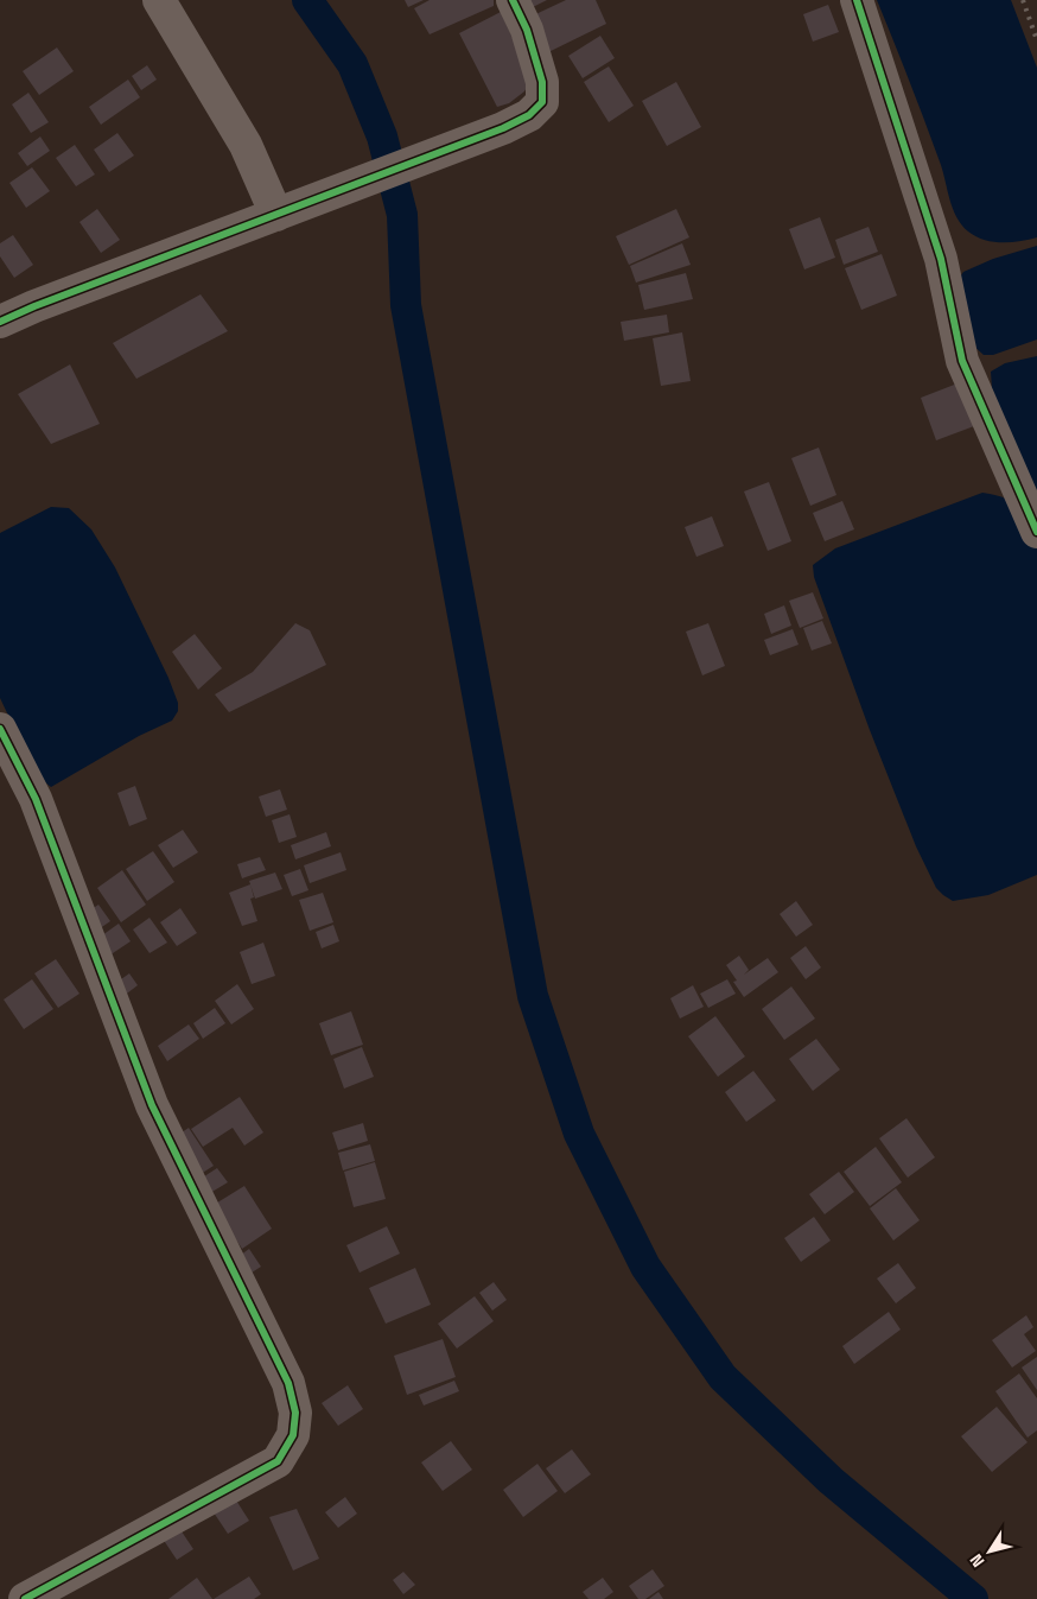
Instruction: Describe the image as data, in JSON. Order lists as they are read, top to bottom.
{
  "north": "bottom left"
}
